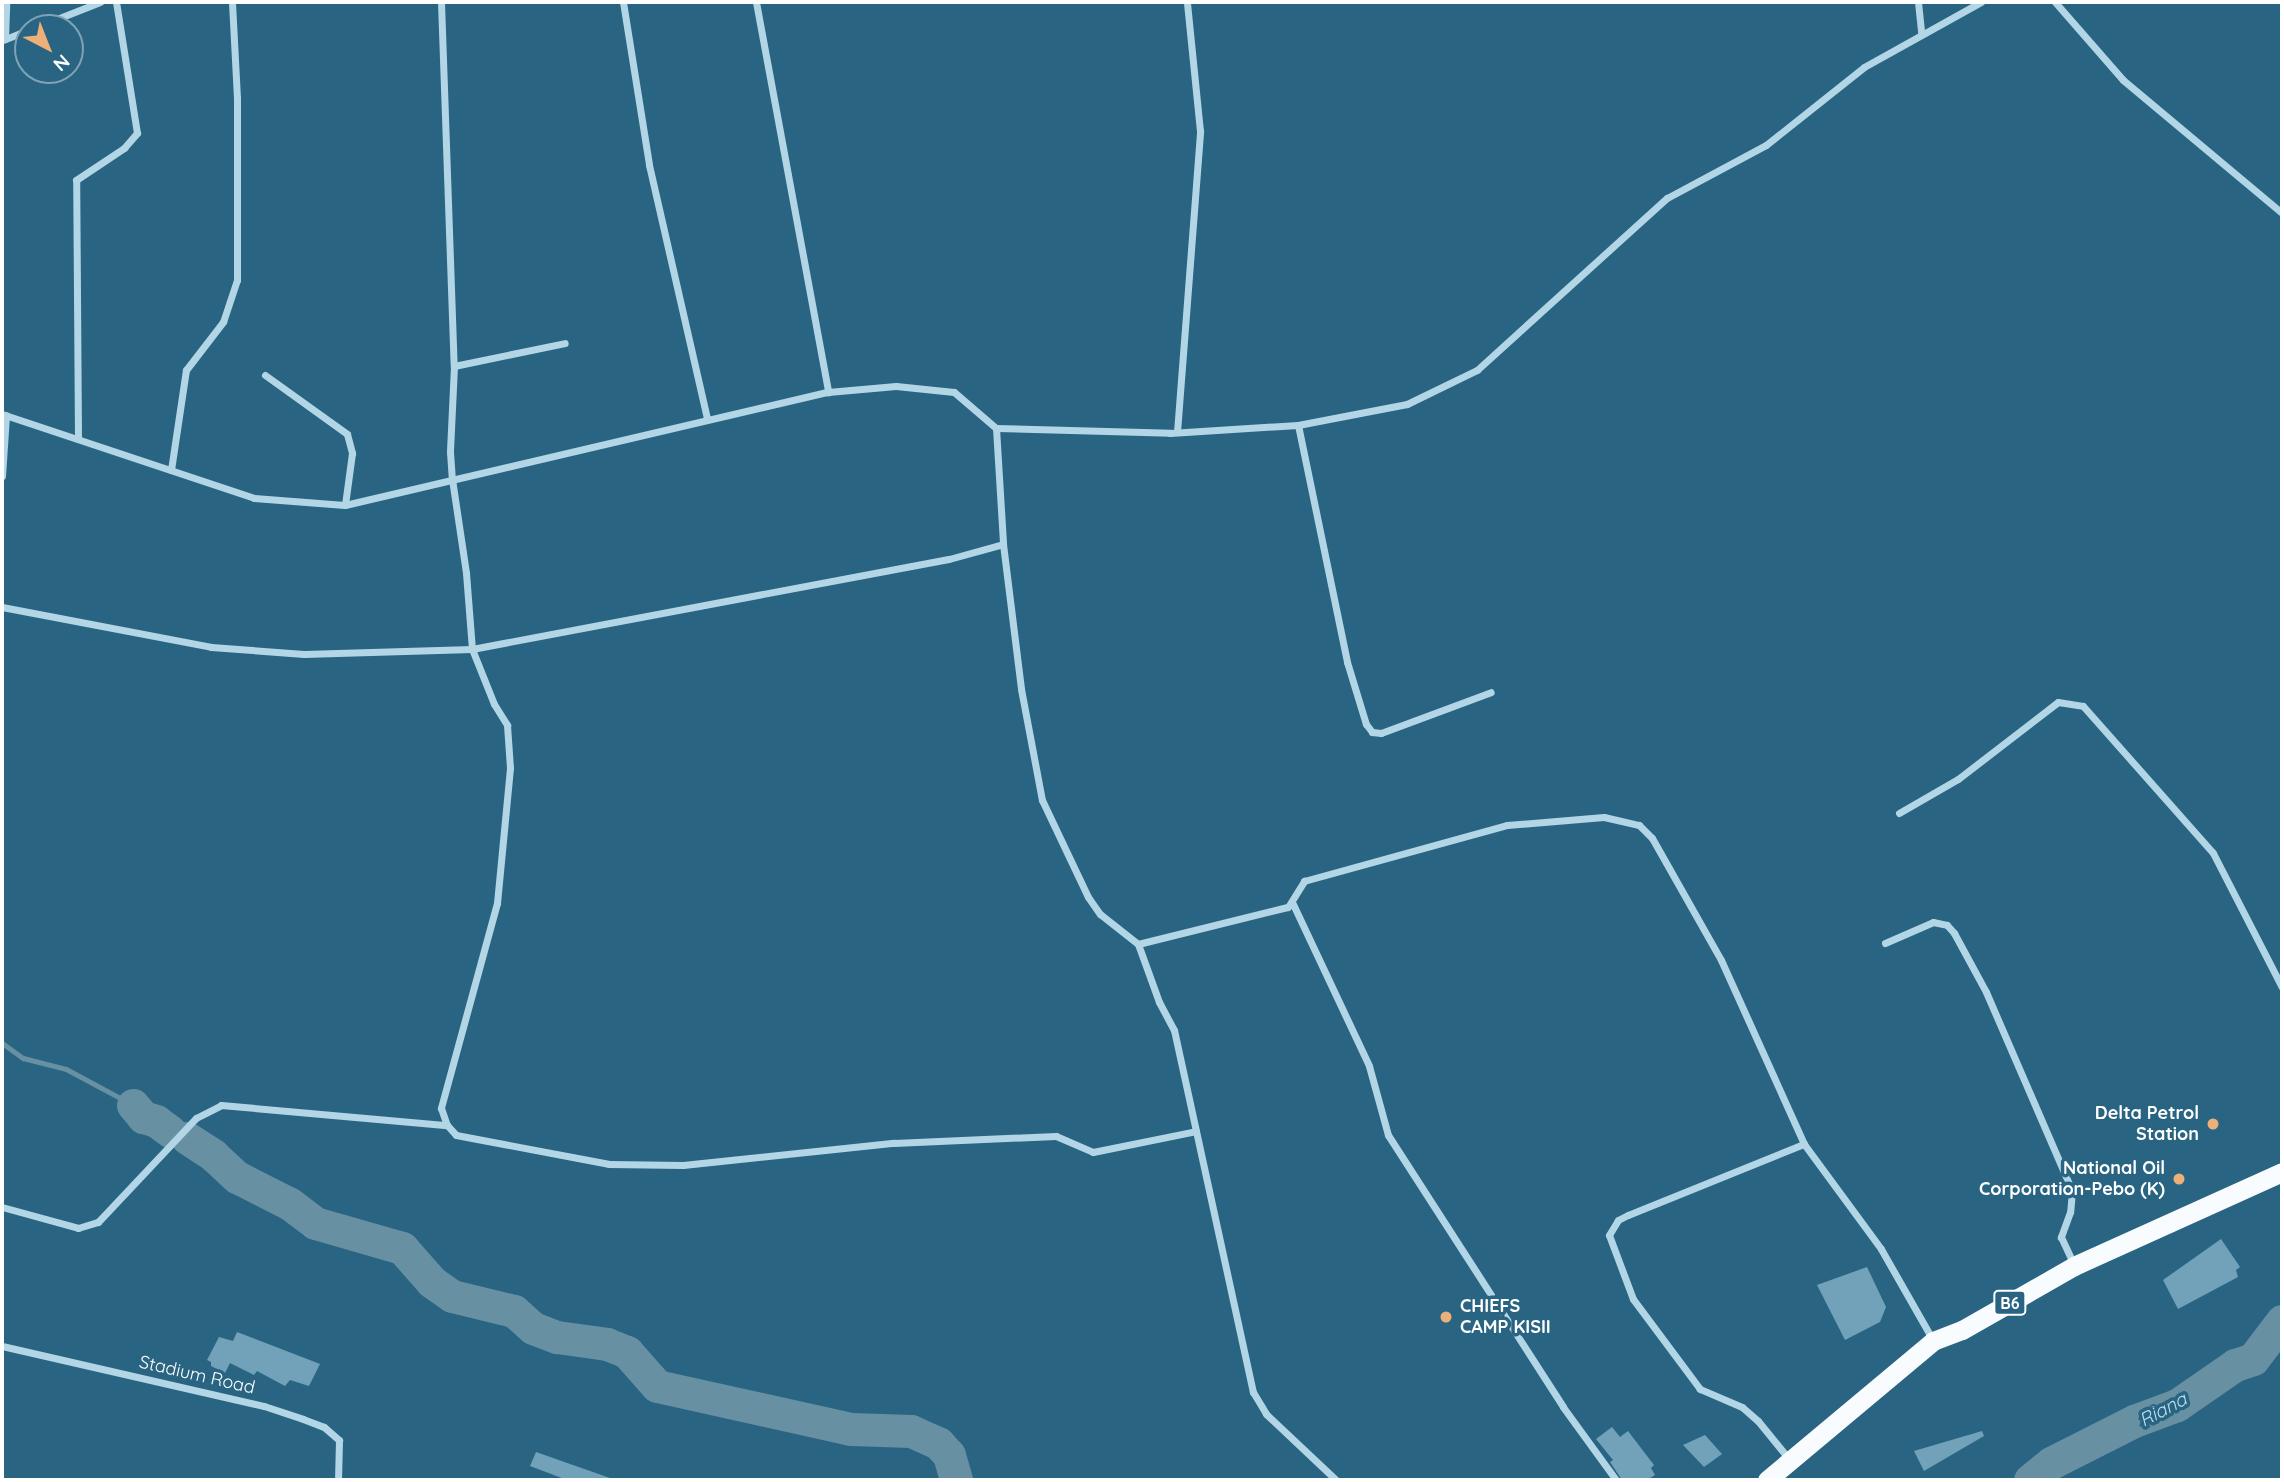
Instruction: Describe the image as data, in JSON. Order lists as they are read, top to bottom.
{
  "streets": {
    "highway": ["B6"],
    "street": ["Stadium Road"]
  },
  "water": ["Riana"],
  "places": ["Delta Petrol Station", "National Oil Corporation-Pebo (K)", "CHIEFS CAMP KISII"],
  "north": "bottom right"
}
